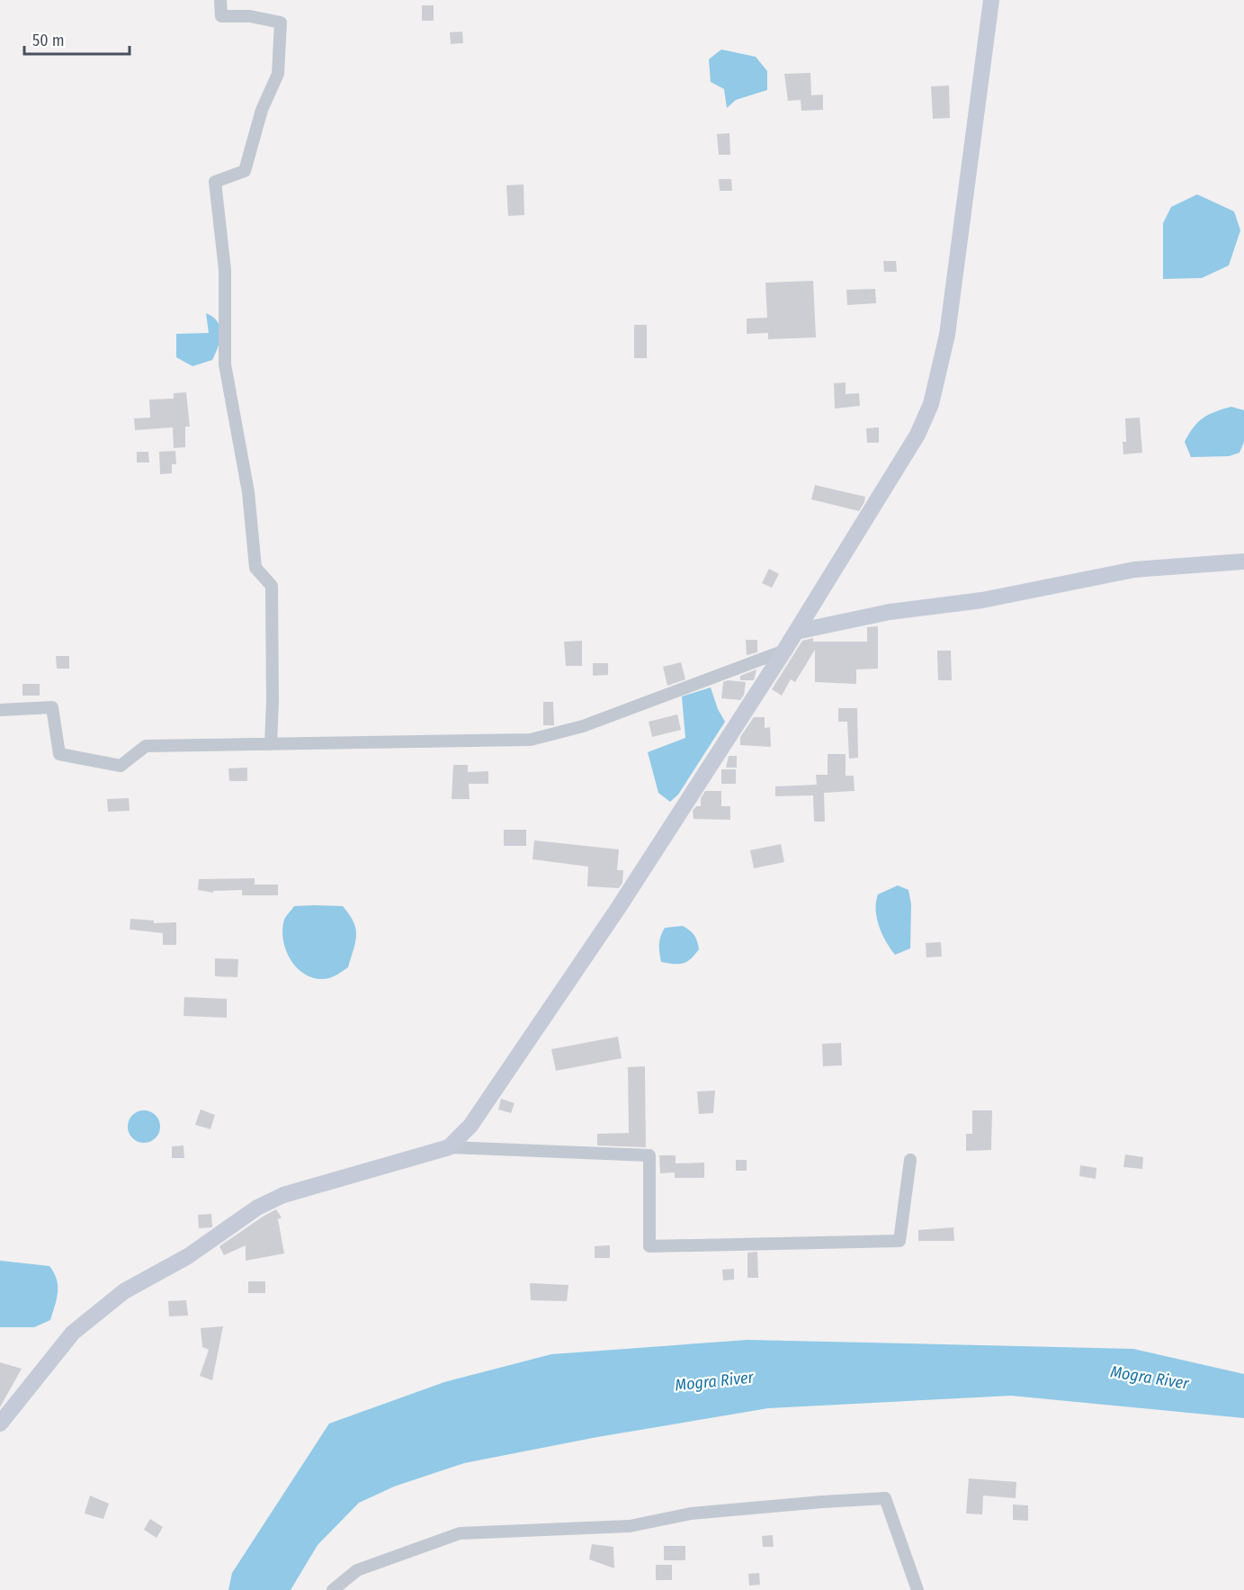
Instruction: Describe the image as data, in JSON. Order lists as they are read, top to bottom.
{
  "water": ["Mogra River"],
  "scale_bar": "50 m"
}
